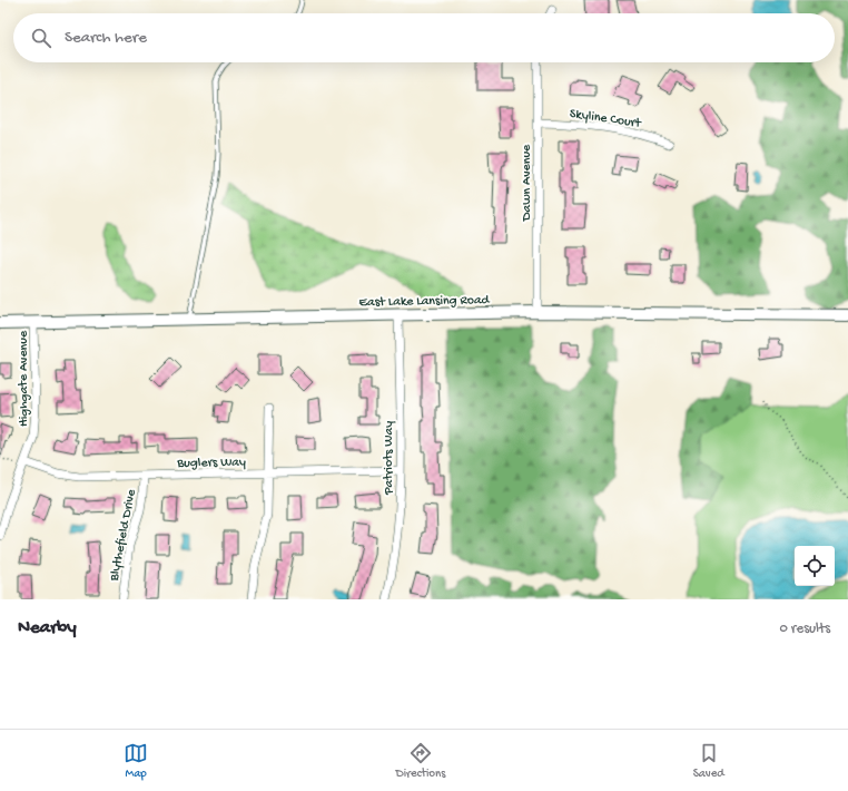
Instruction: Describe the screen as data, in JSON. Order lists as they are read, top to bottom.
{
  "streets": {
    "main road": ["East Lake Lansing Road"],
    "street": [
      "Skyline Court",
      "Dawn Avenue",
      "Highgate Avenue",
      "Patriots Way",
      "Buglers Way",
      "Blythefield Drive"
    ]
  },
  "crossings": [
    ["Skyline Court", "Dawn Avenue"],
    ["Dawn Avenue", "East Lake Lansing Road"],
    ["East Lake Lansing Road", "Highgate Avenue"],
    ["East Lake Lansing Road", "Patriots Way"],
    ["Highgate Avenue", "Buglers Way"],
    ["Patriots Way", "Buglers Way"],
    ["Buglers Way", "Blythefield Drive"]
  ],
  "page": {
    "search": "Search here",
    "heading": ["Nearby", "0 results"],
    "nav": ["Map", "Directions", "Saved"]
  }
}
